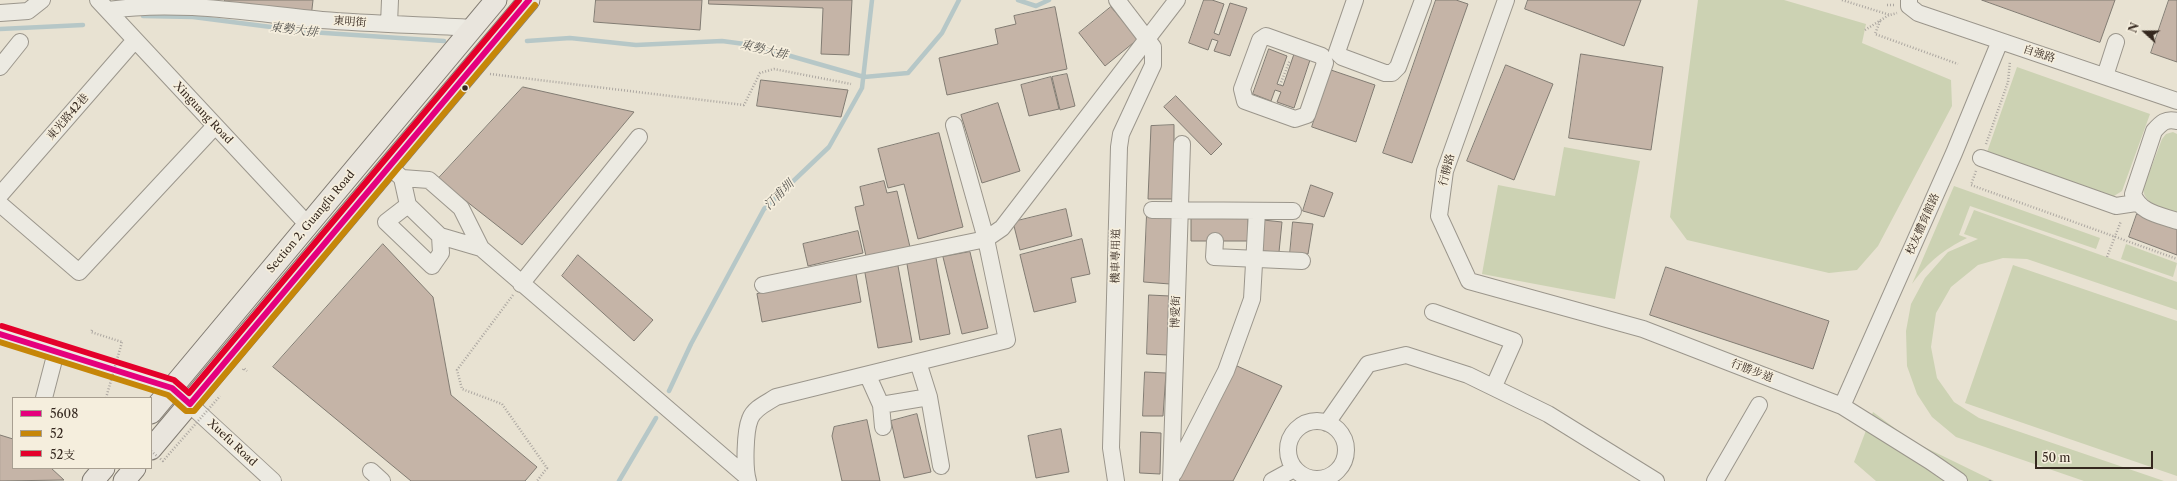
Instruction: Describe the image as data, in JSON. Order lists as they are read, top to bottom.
{
  "streets": {
    "main road": ["Section 2, Guangfu Road"],
    "street": [
      "東明街",
      "自強路",
      "Xinguang Road",
      "東光路42巷",
      "行勝路",
      "校友體育館路",
      "機車專用道",
      "博愛街",
      "行勝步道",
      "Xuefu Road"
    ]
  },
  "crossings": [
    ["東明街", "Xinguang Road"],
    ["東明街", "Section 2, Guangfu Road"],
    ["自強路", "校友體育館路"],
    ["Xinguang Road", "東光路42巷"],
    ["Xinguang Road", "Section 2, Guangfu Road"],
    ["行勝路", "行勝步道"],
    ["Section 2, Guangfu Road", "Xuefu Road"],
    ["校友體育館路", "行勝步道"]
  ],
  "water": ["東勢大排", "汀甫圳"],
  "lines": ["transit line 5608", "transit line 52支", "transit line 52"],
  "legend": ["5608", "52", "52支"],
  "scale_bar": "50 m",
  "north": "left"
}
